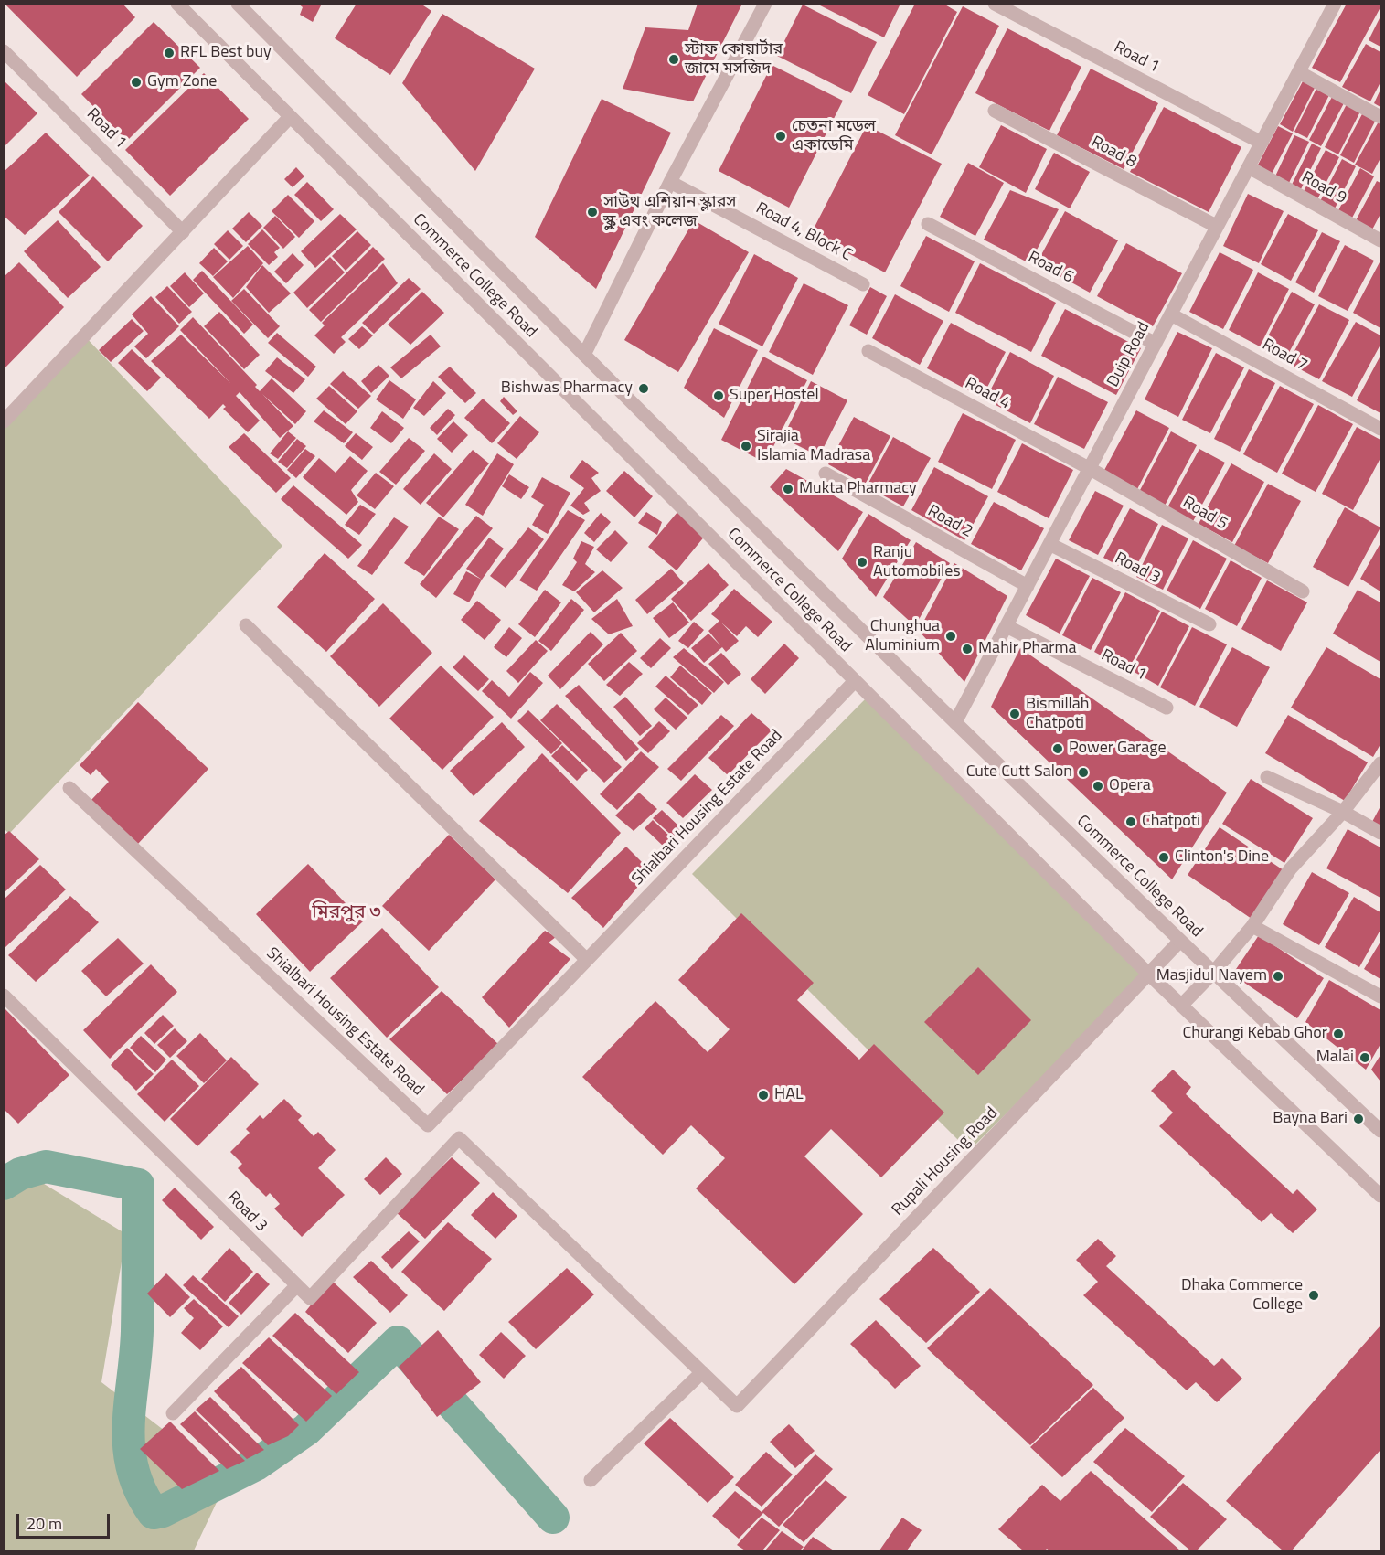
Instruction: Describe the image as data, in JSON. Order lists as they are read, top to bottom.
{
  "streets": {
    "street": [
      "Road 1",
      "Road 8",
      "Road 9",
      "Road 4, Block C",
      "Road 6",
      "Commerce College Road",
      "Duip Road",
      "Road 7",
      "Road 4",
      "Road 5",
      "Road 2",
      "Road 3",
      "Shialbari Housing Estate Road",
      "Rupali Housing Road"
    ]
  },
  "crossings": [
    ["Road 1", "Duip Road"],
    ["Road 8", "Duip Road"],
    ["Road 9", "Duip Road"],
    ["Road 6", "Duip Road"],
    ["Commerce College Road", "Duip Road"],
    ["Commerce College Road", "Shialbari Housing Estate Road"],
    ["Commerce College Road", "Rupali Housing Road"],
    ["Duip Road", "Road 7"],
    ["Duip Road", "Road 4"],
    ["Duip Road", "Road 5"],
    ["Duip Road", "Road 2"],
    ["Duip Road", "Road 3"],
    ["Road 4", "Road 5"]
  ],
  "districts": ["মিরপুর ৩"],
  "places": [
    "RFL Best buy",
    "স্টাফ কোয়ার্টার জামে মসজিদ",
    "Gym Zone",
    "চেতনা মডেল একাডেমি",
    "সাউথ এশিয়ান স্কলারস স্কুল এবং কলেজ",
    "Bishwas Pharmacy",
    "Super Hostel",
    "Sirajia Islamia Madrasa",
    "Mukta Pharmacy",
    "Ranju Automobiles",
    "Chunghua Aluminium",
    "Mahir Pharma",
    "Bismillah Chatpoti",
    "Power Garage",
    "Cute Cutt Salon",
    "Opera",
    "Chatpoti",
    "Clinton's Dine",
    "Masjidul Nayem",
    "Churangi Kebab Ghor",
    "Malai",
    "HAL",
    "Bayna Bari",
    "Dhaka Commerce College"
  ],
  "scale_bar": "20 m"
}
